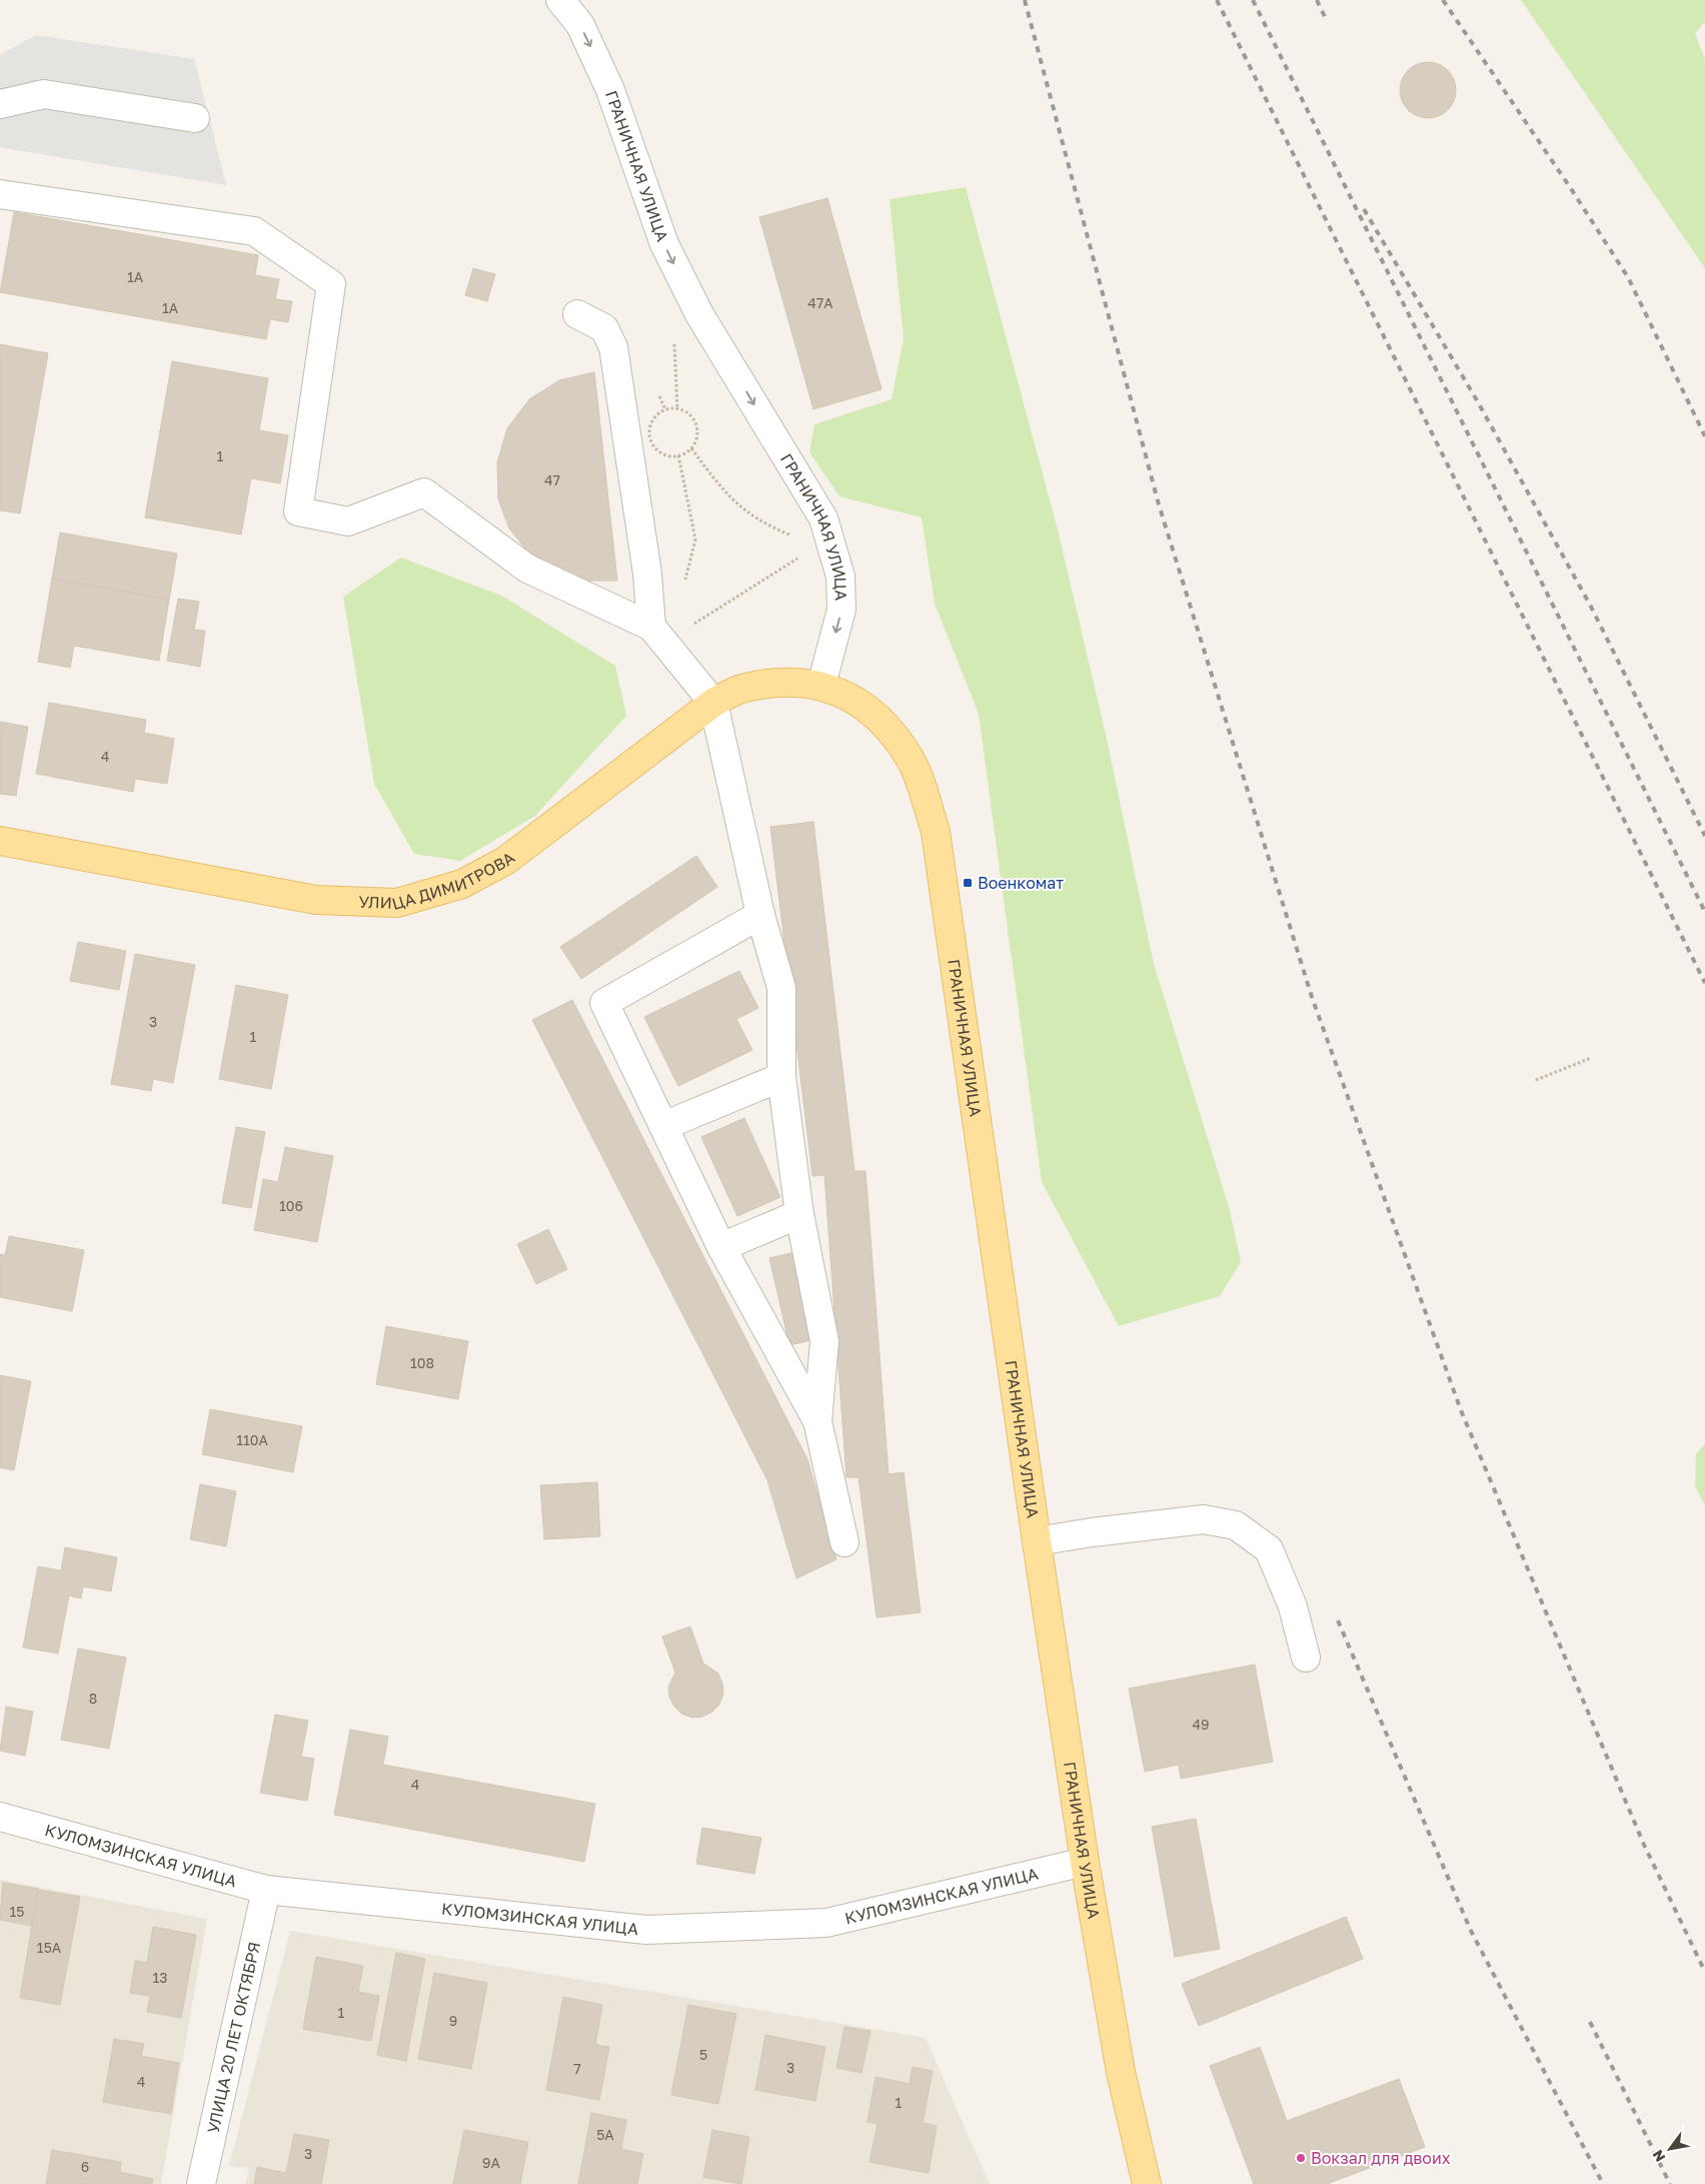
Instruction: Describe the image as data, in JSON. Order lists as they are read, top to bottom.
{
  "streets": {
    "main road": ["ГРАНИЧНАЯ УЛИЦА", "УЛИЦА ДИМИТРОВА"],
    "street": ["КУЛОМЗИНСКАЯ УЛИЦА", "УЛИЦА 20 ЛЕТ ОКТЯБРЯ"]
  },
  "crossings": [
    ["ГРАНИЧНАЯ УЛИЦА", "УЛИЦА ДИМИТРОВА"],
    ["ГРАНИЧНАЯ УЛИЦА", "КУЛОМЗИНСКАЯ УЛИЦА"],
    ["КУЛОМЗИНСКАЯ УЛИЦА", "УЛИЦА 20 ЛЕТ ОКТЯБРЯ"]
  ],
  "places": {
    "transit": ["Военкомат"],
    "other": ["Вокзал для двоих"]
  },
  "house_numbers": [
    "1А",
    "47А",
    "1А",
    "1",
    "47",
    "4",
    "3",
    "1",
    "106",
    "108",
    "110А",
    "8",
    "49",
    "4",
    "15",
    "15А",
    "13",
    "1",
    "9",
    "5",
    "3",
    "7",
    "4",
    "1",
    "5А",
    "3",
    "9А",
    "6"
  ],
  "north": "bottom left"
}
